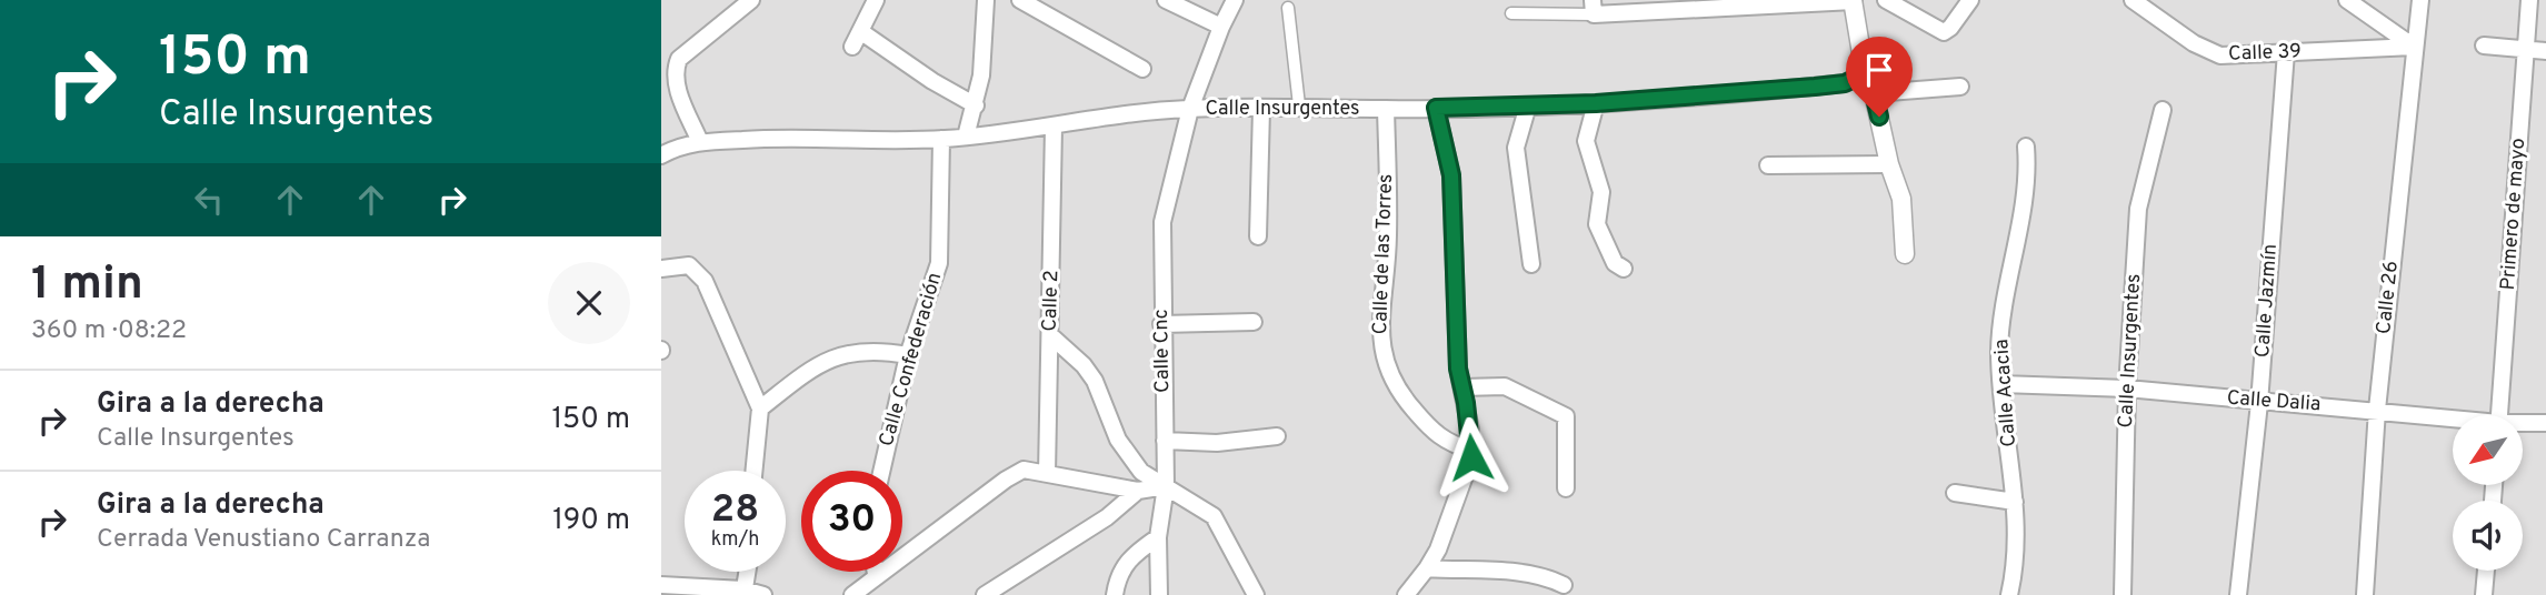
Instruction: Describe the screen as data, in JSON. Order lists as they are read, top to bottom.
{
  "streets": {
    "street": [
      "Calle 39",
      "Calle Insurgentes",
      "Primero de mayo",
      "Calle de las Torres",
      "Calle 26",
      "Calle 2",
      "Calle Jazmín",
      "Calle Cnc",
      "Calle Confederación",
      "Calle Acacia",
      "Calle Dalia"
    ]
  },
  "crossings": [
    ["Calle 39", "Calle 26"],
    ["Calle 39", "Calle Jazmín"],
    ["Calle Insurgentes", "Calle de las Torres"],
    ["Calle Insurgentes", "Calle 2"],
    ["Calle Insurgentes", "Calle Cnc"],
    ["Calle Insurgentes", "Calle Confederación"],
    ["Calle Insurgentes", "Calle Dalia"],
    ["Calle 26", "Calle Dalia"],
    ["Calle Jazmín", "Calle Dalia"],
    ["Calle Acacia", "Calle Dalia"]
  ],
  "north": "bottom left",
  "page": {
    "turn": ["150 m", "Calle Insurgentes"],
    "heading": ["1 min", "360 m · 08:22"],
    "list": [
      {
        "name": "Gira a la derecha",
        "note": "Calle Insurgentes",
        "value": "150 m"
      },
      {
        "name": "Gira a la derecha",
        "note": "Cerrada Venustiano Carranza",
        "value": "190 m"
      }
    ],
    "speed": "28 km/h",
    "limit": "30"
  }
}
